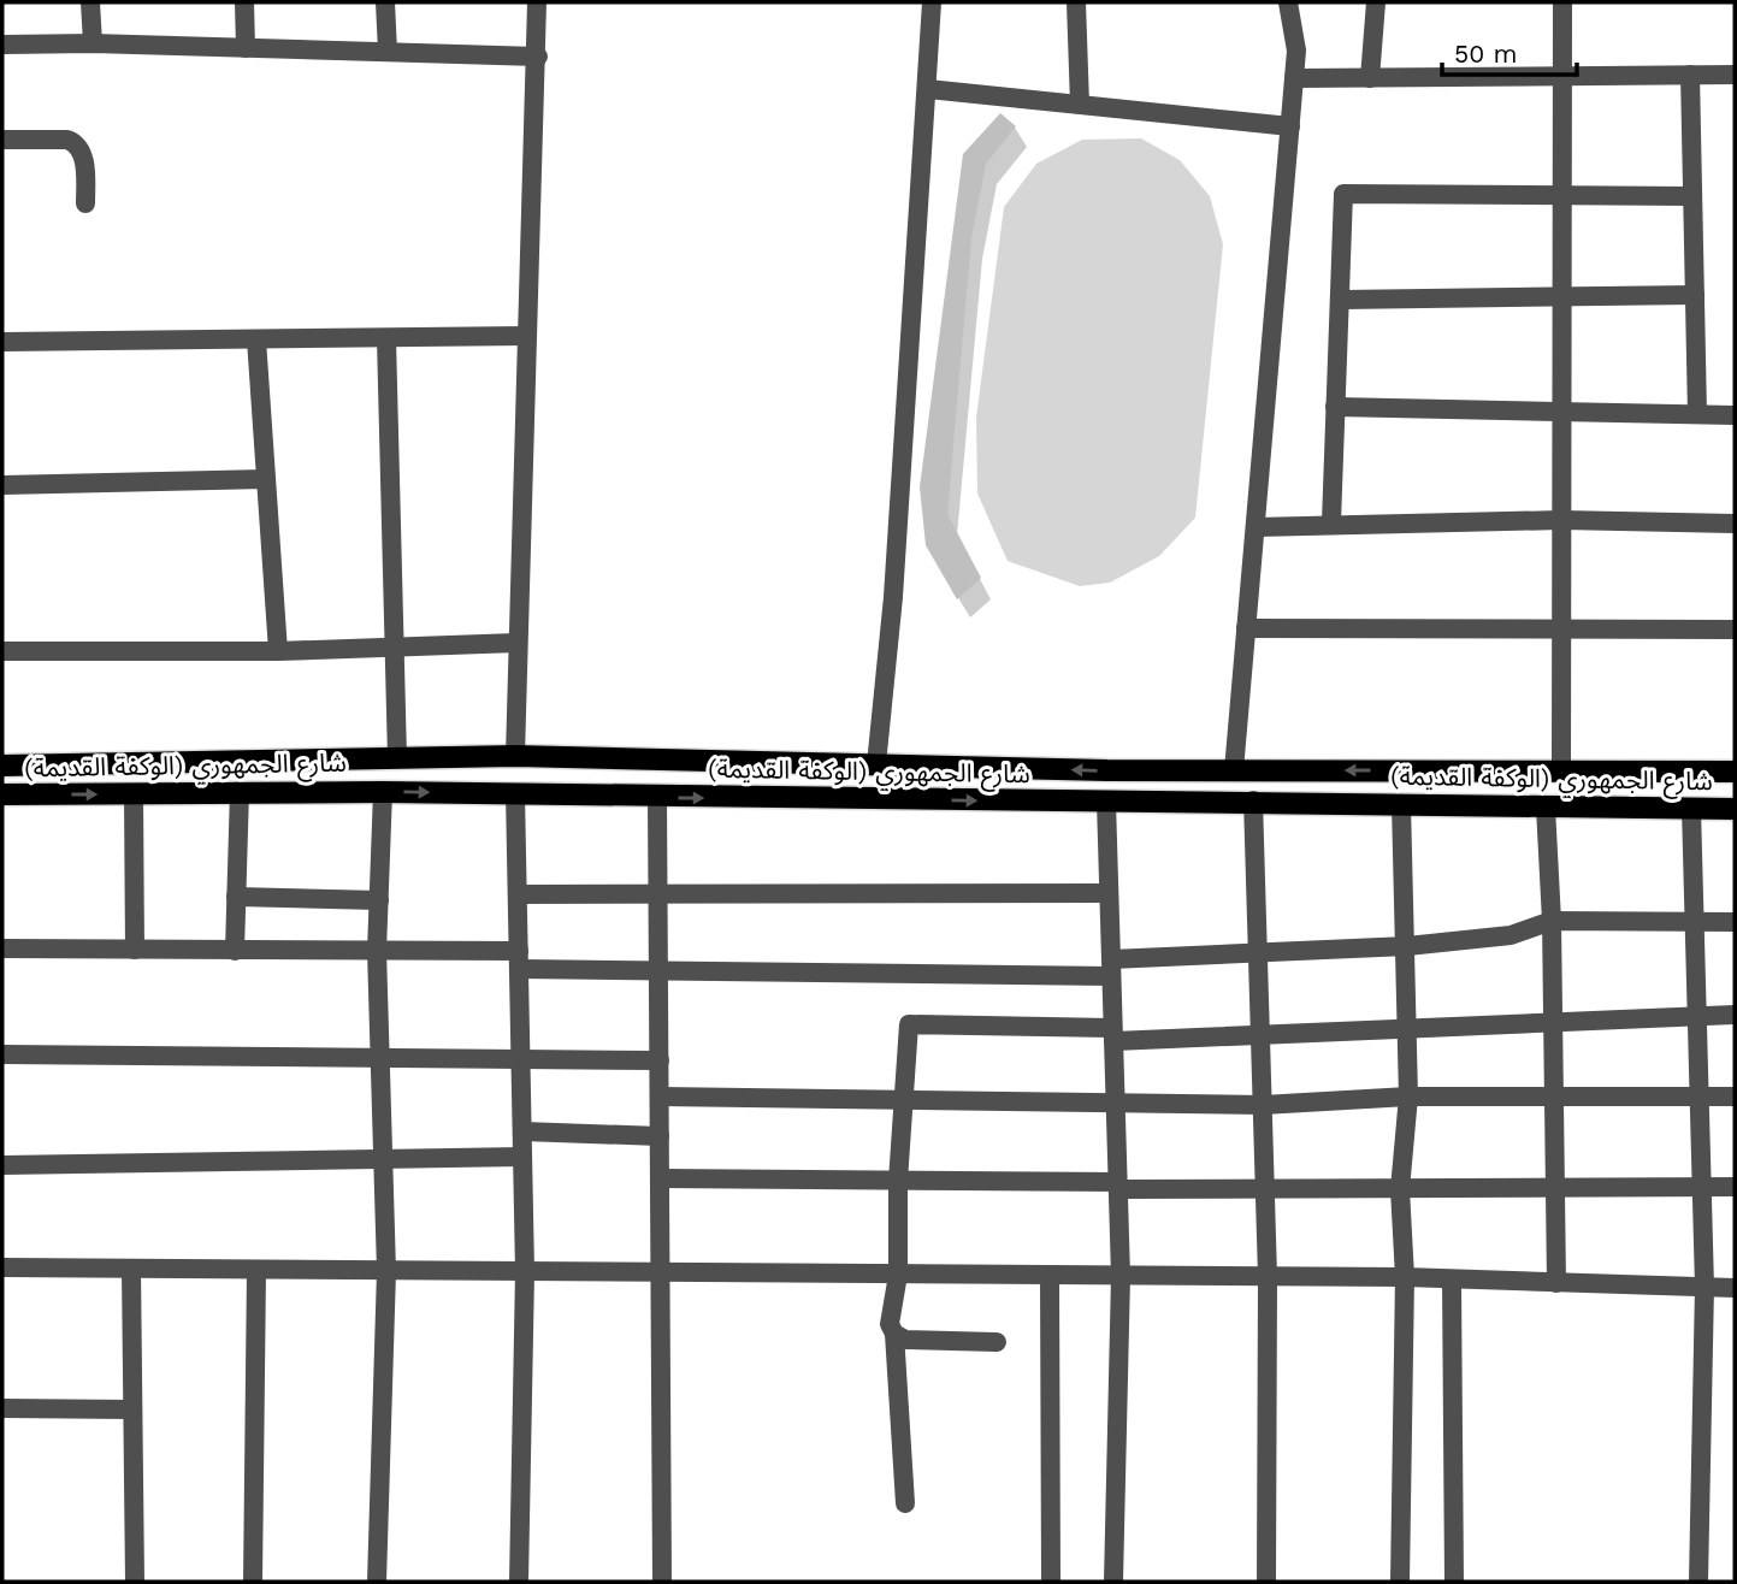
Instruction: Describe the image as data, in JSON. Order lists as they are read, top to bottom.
{
  "streets": {
    "main road": ["شارع الجمهوري (الوكفة القديمة)"]
  },
  "scale_bar": "50 m"
}
